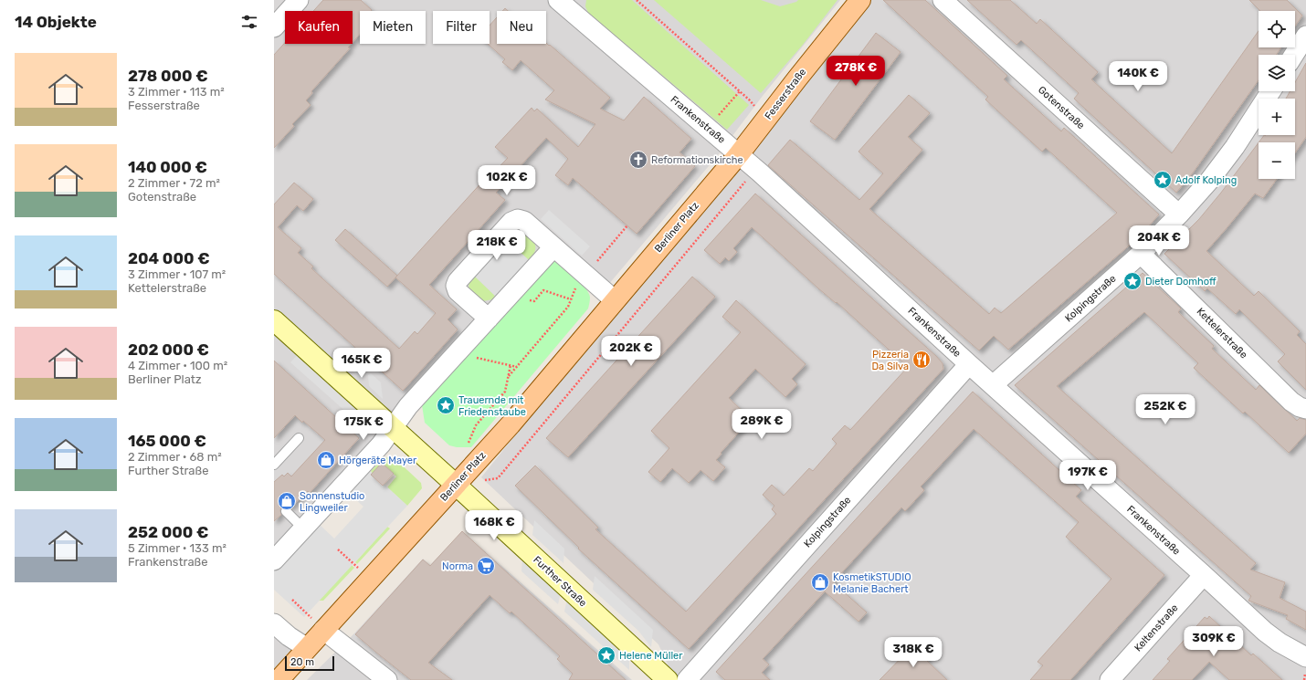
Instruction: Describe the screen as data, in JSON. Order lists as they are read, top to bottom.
{
  "streets": {
    "main road": ["Fesserstraße", "Berliner Platz", "Further Straße"],
    "street": [
      "Gotenstraße",
      "Frankenstraße",
      "Kolpingstraße",
      "Kettelerstraße",
      "Keltenstraße"
    ]
  },
  "crossings": [
    ["Fesserstraße", "Frankenstraße"],
    ["Fesserstraße", "Berliner Platz"],
    ["Gotenstraße", "Kolpingstraße"],
    ["Frankenstraße", "Berliner Platz"],
    ["Frankenstraße", "Kolpingstraße"],
    ["Frankenstraße", "Keltenstraße"],
    ["Berliner Platz", "Further Straße"],
    ["Kolpingstraße", "Kettelerstraße"]
  ],
  "places": {
    "church": ["Reformationskirche"],
    "place": [
      "Adolf Kolping",
      "Dieter Domhoff",
      "Trauernde mit Friedenstaube",
      "Helene Müller"
    ],
    "restaurant": ["Pizzeria Da Silva"],
    "shop": ["Hörgeräte Mayer", "Sonnenstudio Lingweiler", "KosmetikSTUDIO Melanie Bachert"],
    "supermarket": ["Norma"]
  },
  "scale_bar": "20 m",
  "page": {
    "heading": "14 Objekte",
    "map_buttons": ["+", "−"],
    "chip": [
      "Kaufen",
      "Mieten",
      "Filter",
      "Neu"
    ],
    "list": [
      {
        "name": "278 000 €",
        "note": "3 Zimmer · 113 m² · Fesserstraße"
      },
      {
        "name": "140 000 €",
        "note": "2 Zimmer · 72 m² · Gotenstraße"
      },
      {
        "name": "204 000 €",
        "note": "3 Zimmer · 107 m² · Kettelerstraße"
      },
      {
        "name": "202 000 €",
        "note": "4 Zimmer · 100 m² · Berliner Platz"
      },
      {
        "name": "165 000 €",
        "note": "2 Zimmer · 68 m² · Further Straße"
      },
      {
        "name": "252 000 €",
        "note": "5 Zimmer · 133 m² · Frankenstraße"
      }
    ],
    "price": [
      "278K €",
      "140K €",
      "102K €",
      "204K €",
      "218K €",
      "202K €",
      "165K €",
      "252K €",
      "289K €",
      "175K €",
      "197K €",
      "168K €",
      "309K €",
      "318K €"
    ],
    "scale": "20 m"
  }
}
